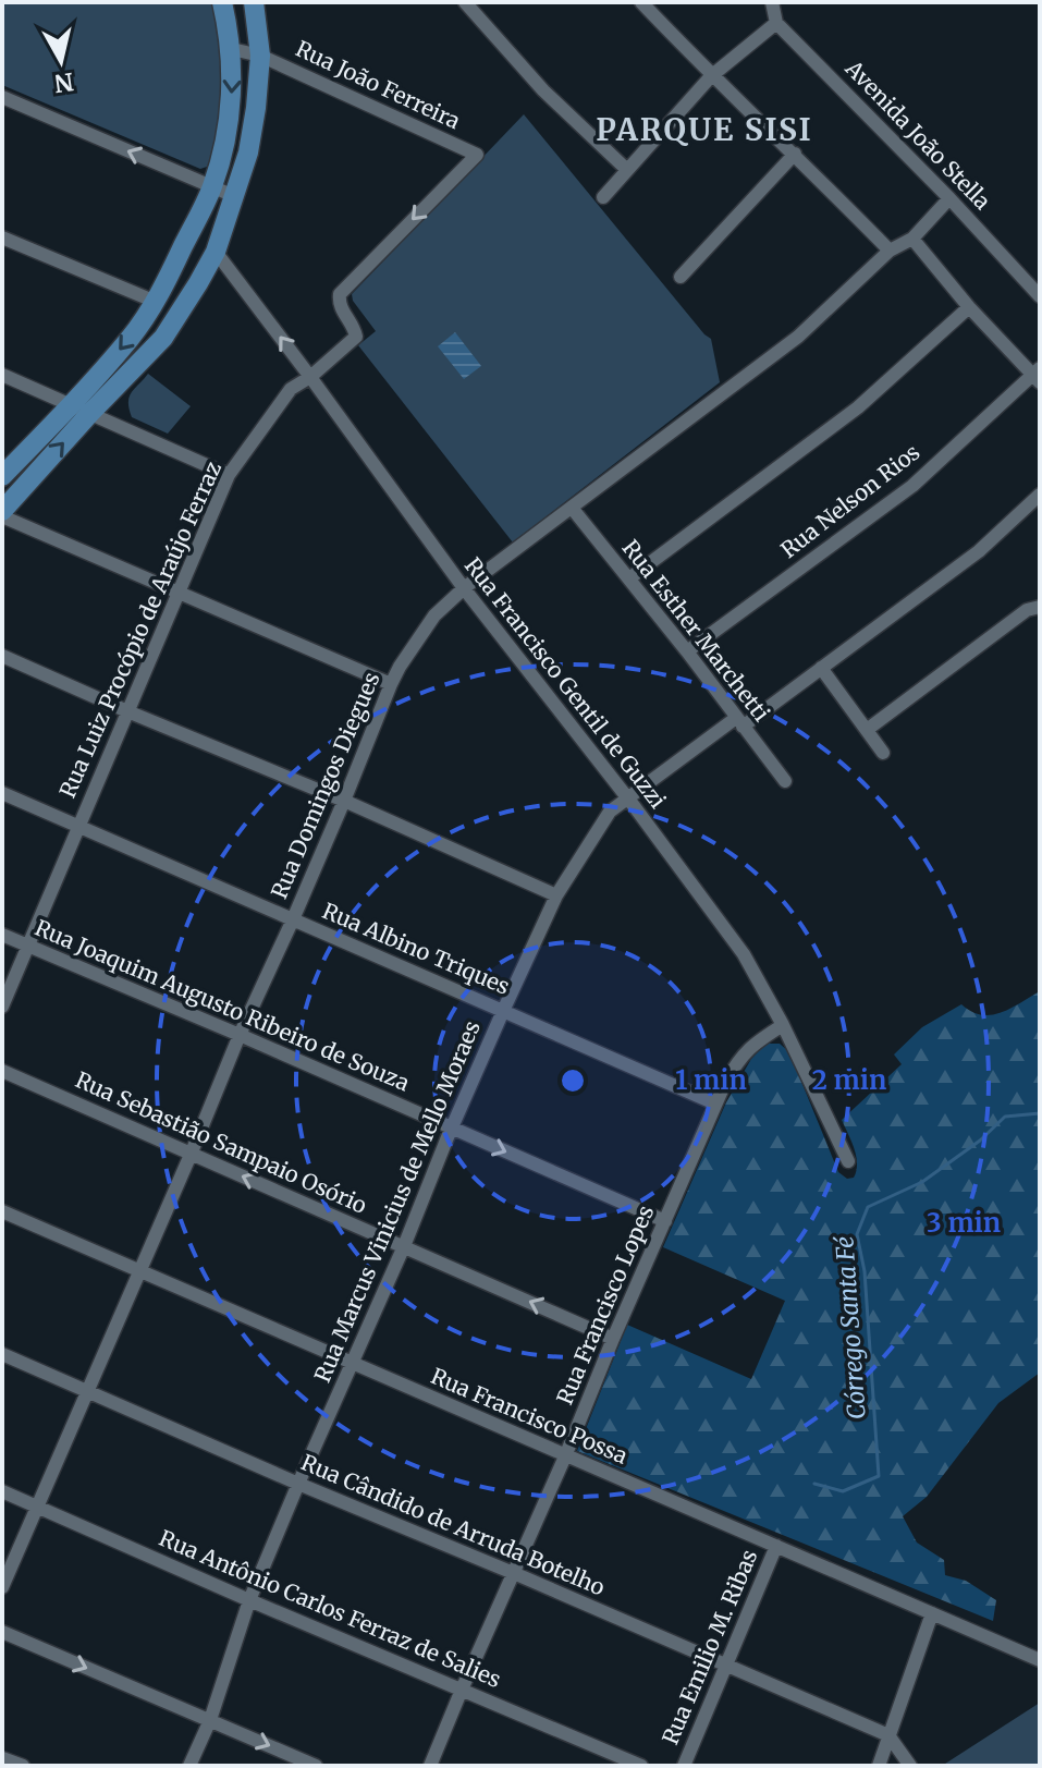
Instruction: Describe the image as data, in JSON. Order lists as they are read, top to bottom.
{
  "streets": {
    "street": [
      "Rua João Ferreira",
      "Avenida João Stella",
      "Rua Nelson Rios",
      "Rua Luiz Procópio de Araújo Ferraz",
      "Rua Esther Marchetti",
      "Rua Francisco Gentil de Guzzi",
      "Rua Domingos Diegues",
      "Rua Albino Triques",
      "Rua Joaquim Augusto Ribeiro de Souza",
      "Rua Sebastião Sampaio Osório",
      "Rua Marcus Vinicius de Mello Moraes",
      "Rua Francisco Lopes",
      "Rua Francisco Possa",
      "Rua Cândido de Arruda Botelho",
      "Rua Antônio Carlos Ferraz de Salies",
      "Rua Emilio M. Ribas"
    ]
  },
  "crossings": [
    ["Rua João Ferreira", "Rua Luiz Procópio de Araújo Ferraz"],
    ["Avenida João Stella", "Rua Domingos Diegues"],
    ["Rua Nelson Rios", "Rua Esther Marchetti"],
    ["Rua Luiz Procópio de Araújo Ferraz", "Rua Francisco Gentil de Guzzi"],
    ["Rua Luiz Procópio de Araújo Ferraz", "Rua Albino Triques"],
    ["Rua Luiz Procópio de Araújo Ferraz", "Rua Joaquim Augusto Ribeiro de Souza"],
    ["Rua Esther Marchetti", "Rua Domingos Diegues"],
    ["Rua Esther Marchetti", "Rua Marcus Vinicius de Mello Moraes"],
    ["Rua Francisco Gentil de Guzzi", "Rua Domingos Diegues"],
    ["Rua Francisco Gentil de Guzzi", "Rua Marcus Vinicius de Mello Moraes"],
    ["Rua Francisco Gentil de Guzzi", "Rua Francisco Lopes"],
    ["Rua Domingos Diegues", "Rua Albino Triques"],
    ["Rua Domingos Diegues", "Rua Joaquim Augusto Ribeiro de Souza"],
    ["Rua Domingos Diegues", "Rua Sebastião Sampaio Osório"],
    ["Rua Domingos Diegues", "Rua Francisco Possa"],
    ["Rua Domingos Diegues", "Rua Cândido de Arruda Botelho"],
    ["Rua Domingos Diegues", "Rua Antônio Carlos Ferraz de Salies"],
    ["Rua Albino Triques", "Rua Marcus Vinicius de Mello Moraes"],
    ["Rua Albino Triques", "Rua Francisco Lopes"],
    ["Rua Joaquim Augusto Ribeiro de Souza", "Rua Marcus Vinicius de Mello Moraes"],
    ["Rua Joaquim Augusto Ribeiro de Souza", "Rua Francisco Lopes"],
    ["Rua Sebastião Sampaio Osório", "Rua Marcus Vinicius de Mello Moraes"],
    ["Rua Sebastião Sampaio Osório", "Rua Francisco Lopes"],
    ["Rua Marcus Vinicius de Mello Moraes", "Rua Francisco Possa"],
    ["Rua Marcus Vinicius de Mello Moraes", "Rua Cândido de Arruda Botelho"],
    ["Rua Marcus Vinicius de Mello Moraes", "Rua Antônio Carlos Ferraz de Salies"],
    ["Rua Francisco Lopes", "Rua Francisco Possa"],
    ["Rua Francisco Lopes", "Rua Cândido de Arruda Botelho"],
    ["Rua Francisco Lopes", "Rua Antônio Carlos Ferraz de Salies"],
    ["Rua Francisco Possa", "Rua Emilio M. Ribas"],
    ["Rua Cândido de Arruda Botelho", "Rua Emilio M. Ribas"]
  ],
  "one_way": ["Rua Sebastião Sampaio Osório"],
  "districts": ["PARQUE SISI"],
  "water": ["Córrego Santa Fé"],
  "north": "bottom",
  "rings": ["1 min", "2 min", "3 min"]
}
